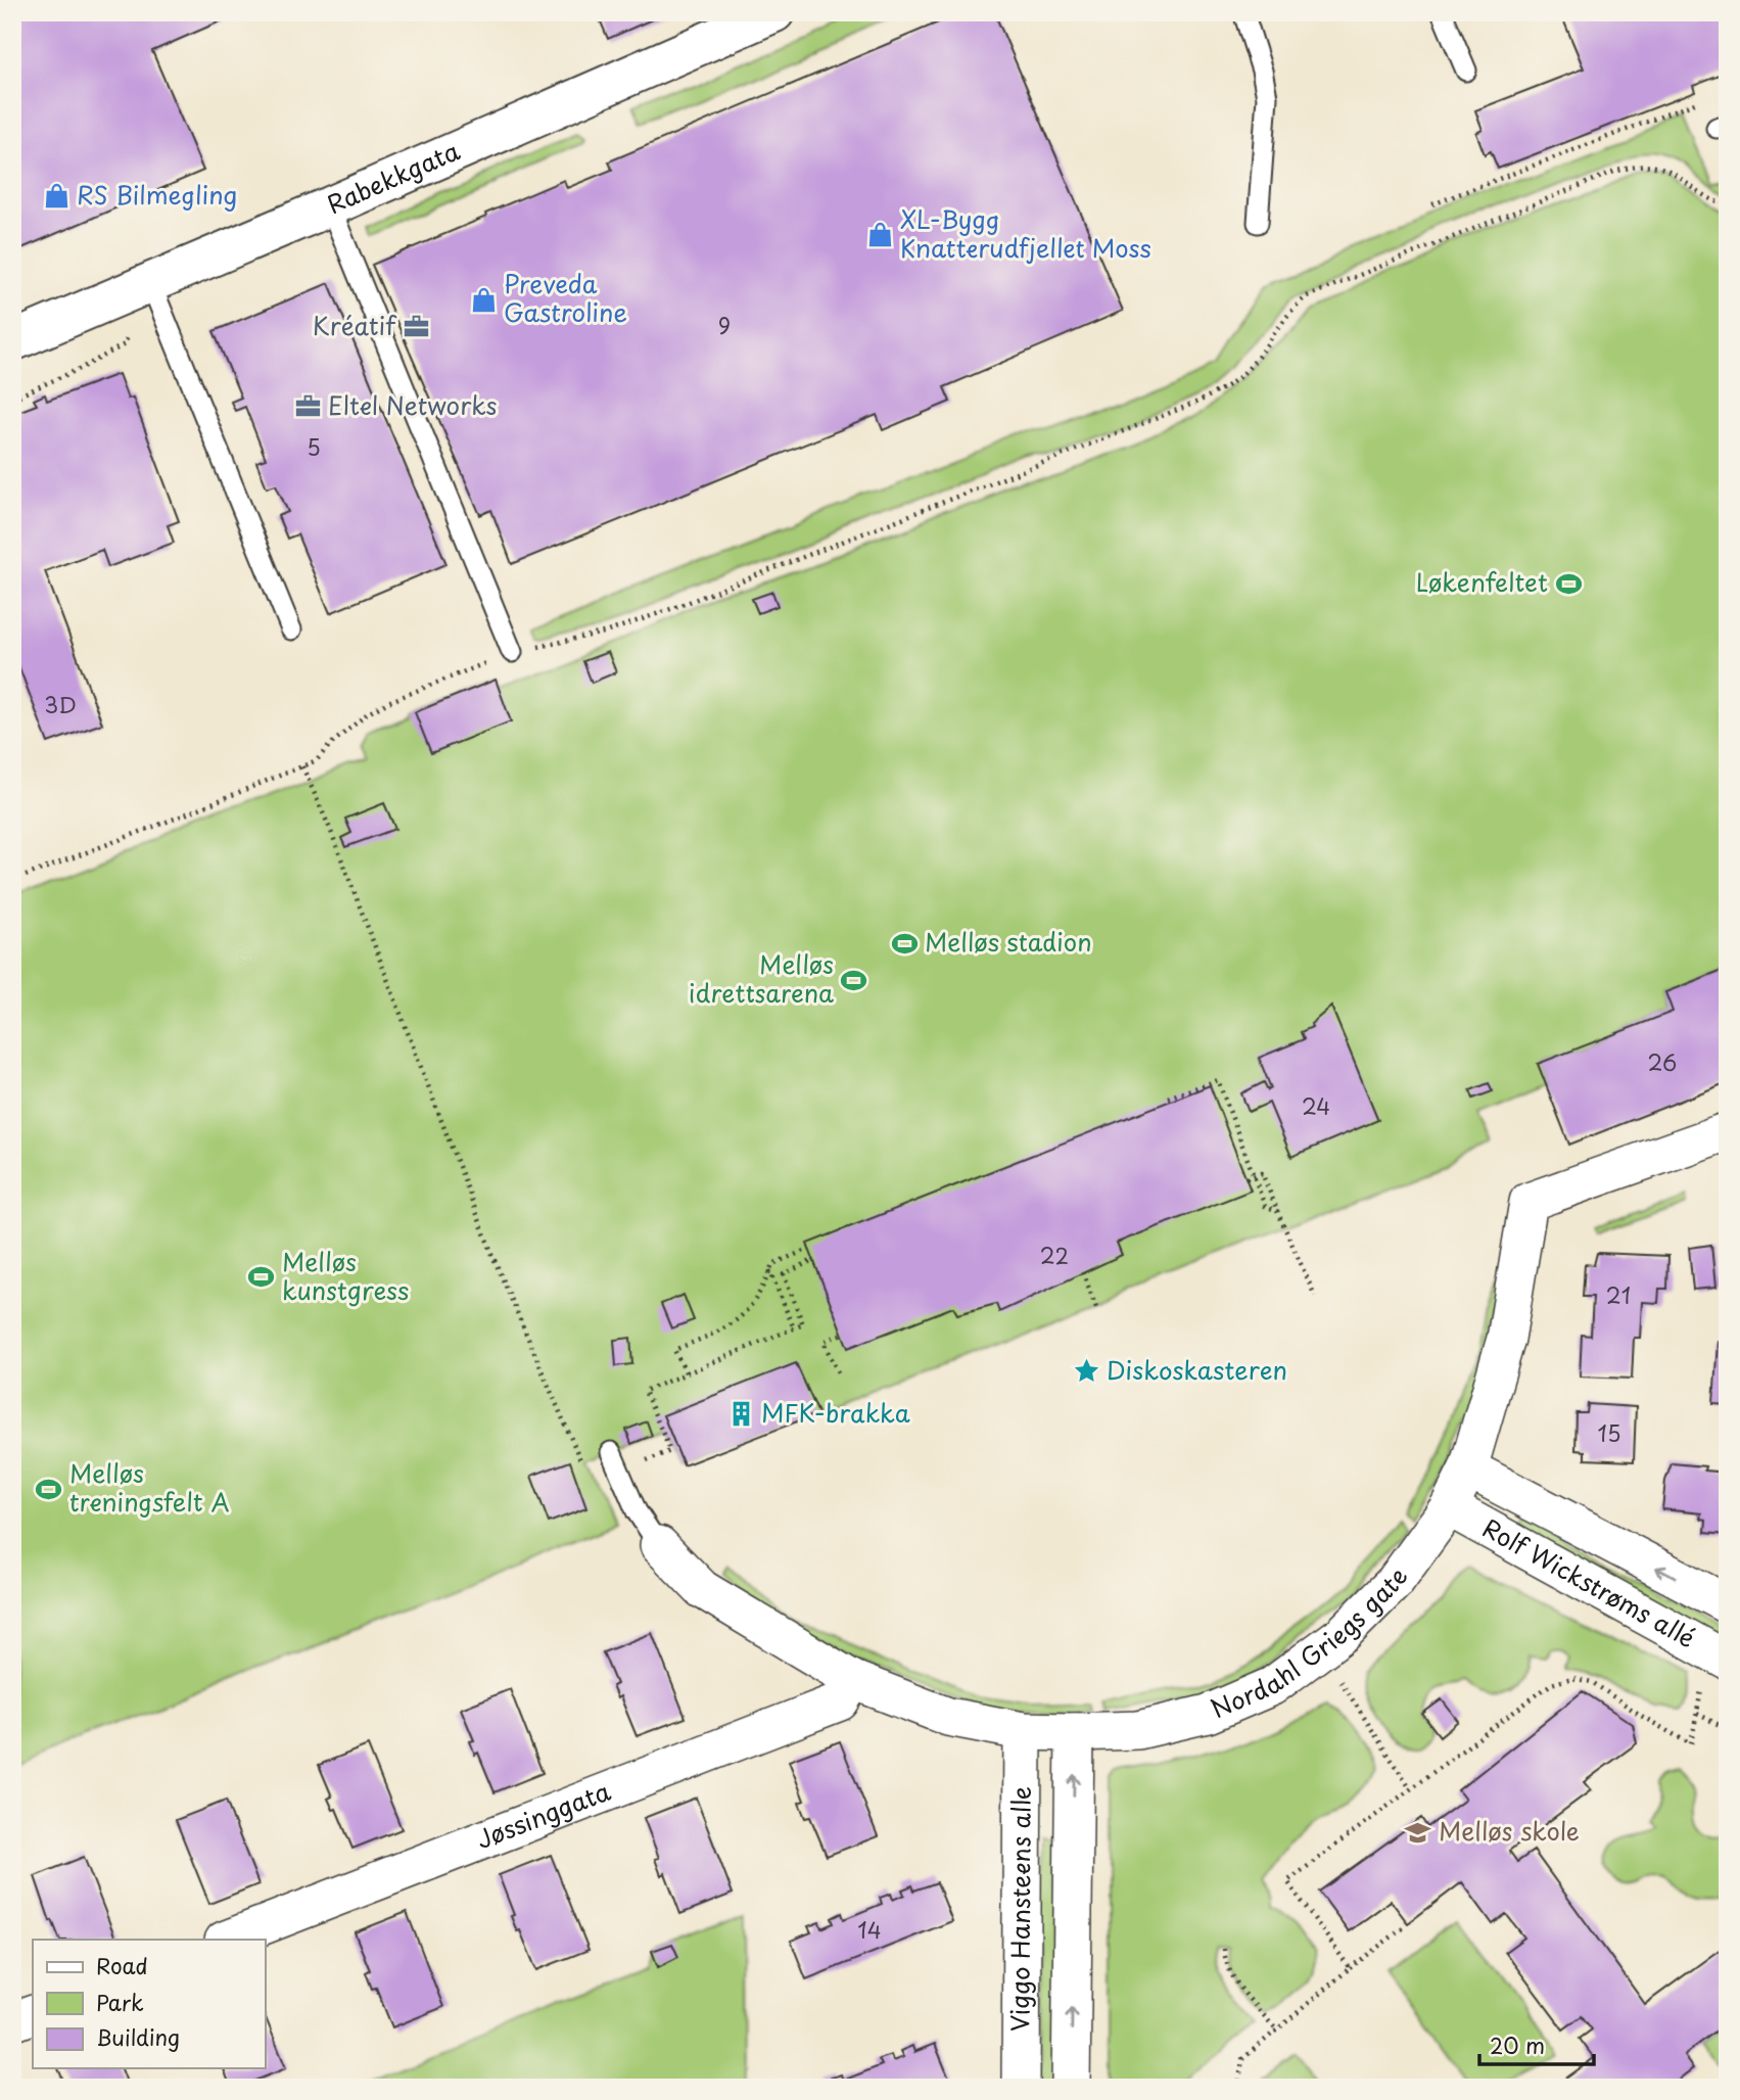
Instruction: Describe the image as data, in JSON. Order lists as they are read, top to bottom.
{
  "streets": {
    "street": [
      "Rabekkgata",
      "Rolf Wickstrøms allé",
      "Nordahl Griegs gate",
      "Jøssinggata",
      "Viggo Hansteens alle"
    ]
  },
  "crossings": [
    ["Rolf Wickstrøms allé", "Nordahl Griegs gate"],
    ["Nordahl Griegs gate", "Jøssinggata"],
    ["Nordahl Griegs gate", "Viggo Hansteens alle"]
  ],
  "places": {
    "shop": ["RS Bilmegling", "XL-Bygg Knatterudfjellet Moss", "Preveda Gastroline"],
    "office": ["Kréatif", "Eltel Networks"],
    "sports": [
      "Løkenfeltet",
      "Melløs stadion",
      "Melløs idrettsarena",
      "Melløs kunstgress",
      "Melløs treningsfelt A"
    ],
    "place": ["Diskoskasteren"],
    "building": ["MFK-brakka"],
    "school or university": ["Melløs skole"]
  },
  "house_numbers": [
    "9",
    "5",
    "3D",
    "26",
    "24",
    "22",
    "21",
    "15",
    "14"
  ],
  "legend": ["Road", "Park", "Building"],
  "scale_bar": "20 m"
}
